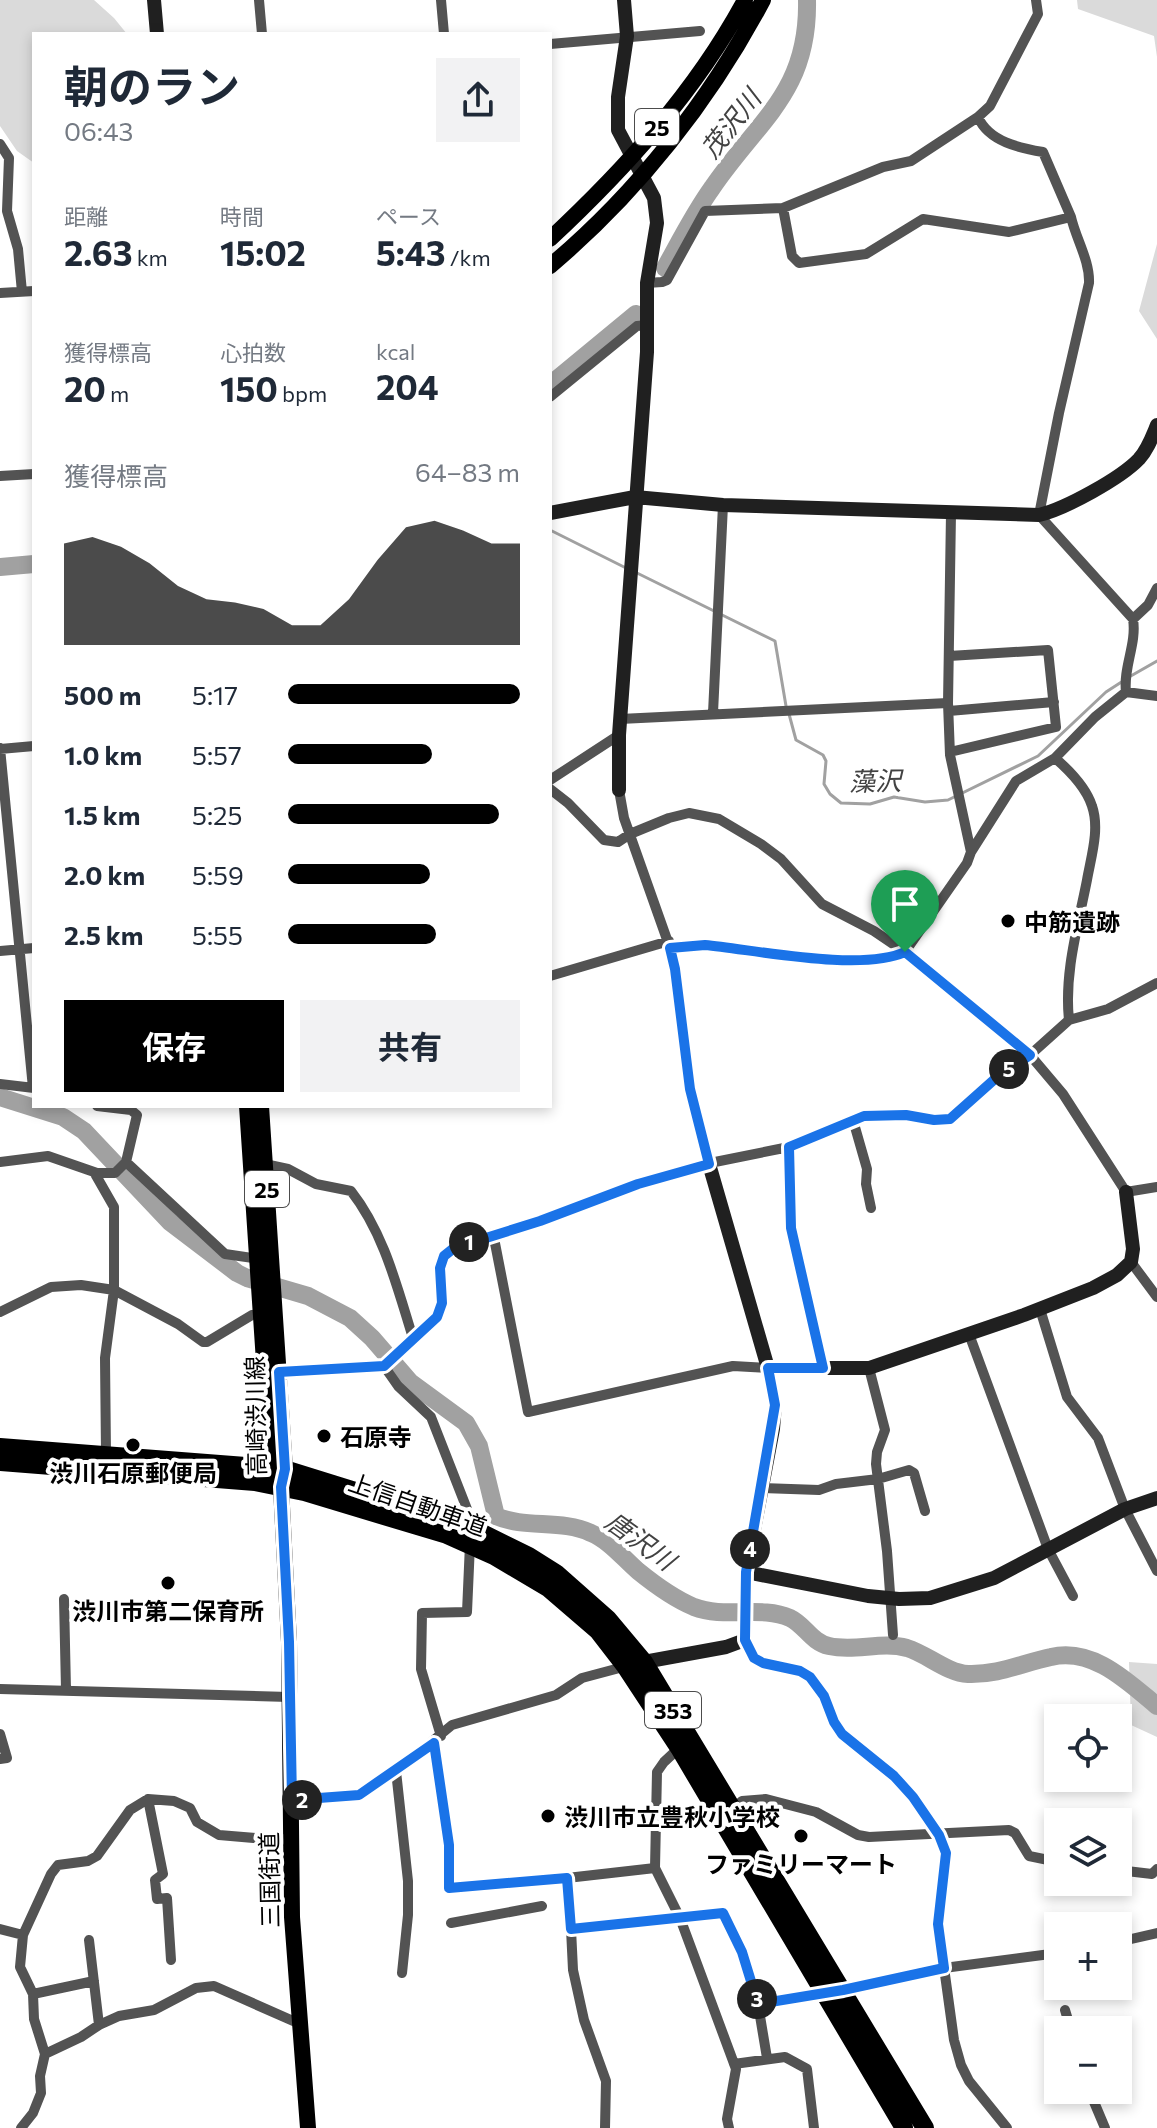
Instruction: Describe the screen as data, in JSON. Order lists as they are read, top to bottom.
{
  "streets": {
    "highway": ["上信自動車道", "353"],
    "main road": ["25", "高崎渋川線", "三国街道"]
  },
  "crossings": [
    ["高崎渋川線", "上信自動車道"],
    ["高崎渋川線", "三国街道"],
    ["上信自動車道", "三国街道"]
  ],
  "water": ["茂沢川", "藻沢", "唐沢川"],
  "places": [
    "中筋遺跡",
    "石原寺",
    "渋川石原郵便局",
    "渋川市第二保育所",
    "渋川市立豊秋小学校",
    "ファミリーマート"
  ],
  "page": {
    "heading": ["朝のラン", "06:43"],
    "stats": [
      ["距離", "2.63 km"],
      ["時間", "15:02"],
      ["ペース", "5:43 /km"],
      ["獲得標高", "20 m"],
      ["心拍数", "150 bpm"],
      ["kcal", "204"]
    ],
    "chart": ["獲得標高", "64–83 m"],
    "list": [
      {
        "name": "500 m",
        "note": "5:17"
      },
      {
        "name": "1.0 km",
        "note": "5:57"
      },
      {
        "name": "1.5 km",
        "note": "5:25"
      },
      {
        "name": "2.0 km",
        "note": "5:59"
      },
      {
        "name": "2.5 km",
        "note": "5:55"
      }
    ],
    "buttons": ["保存", "共有"],
    "pins": [
      "5",
      "1",
      "4",
      "2",
      "3"
    ],
    "map_buttons": ["+", "−"]
  }
}
